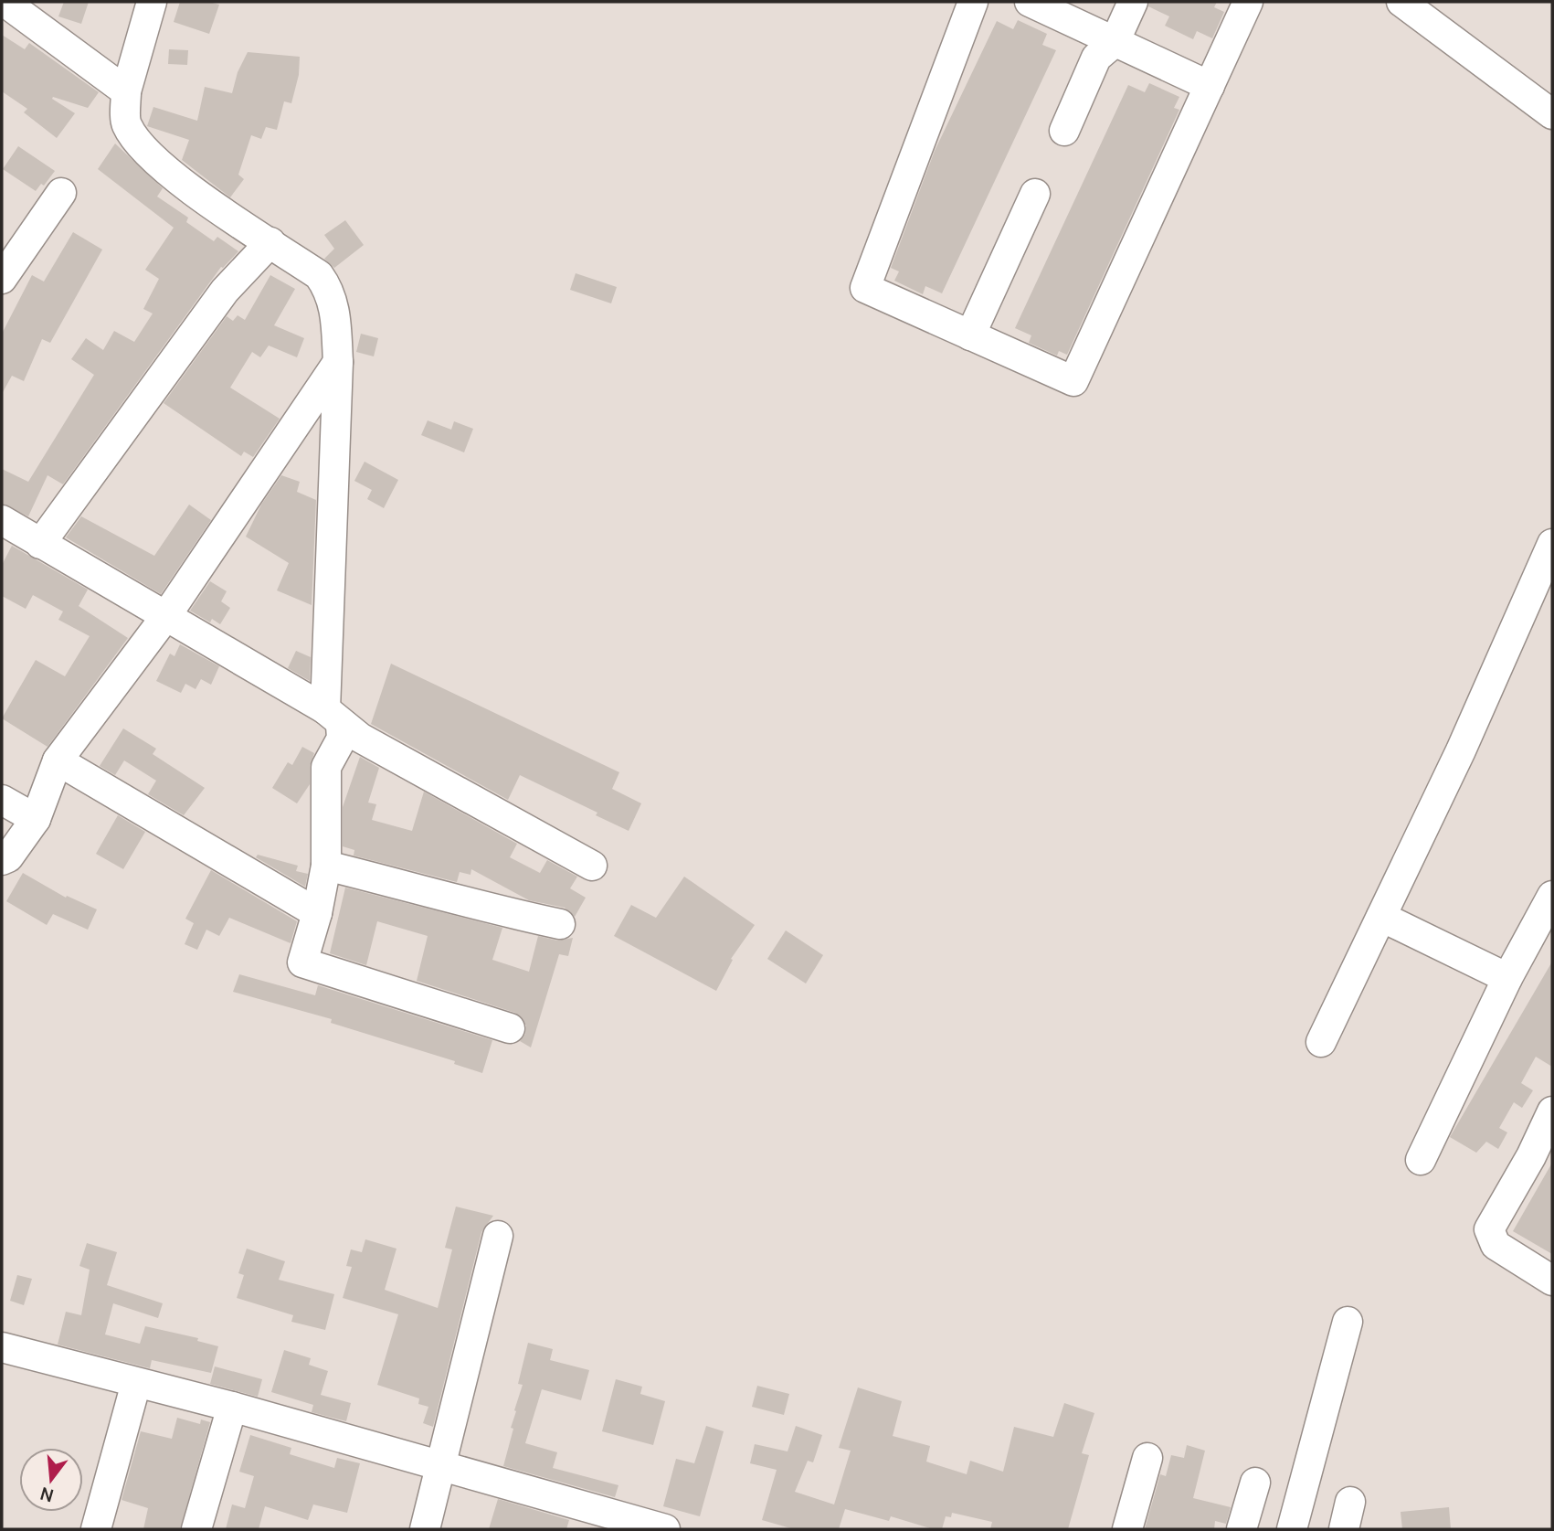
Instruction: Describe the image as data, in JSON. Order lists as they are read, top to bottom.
{
  "north": "bottom"
}
